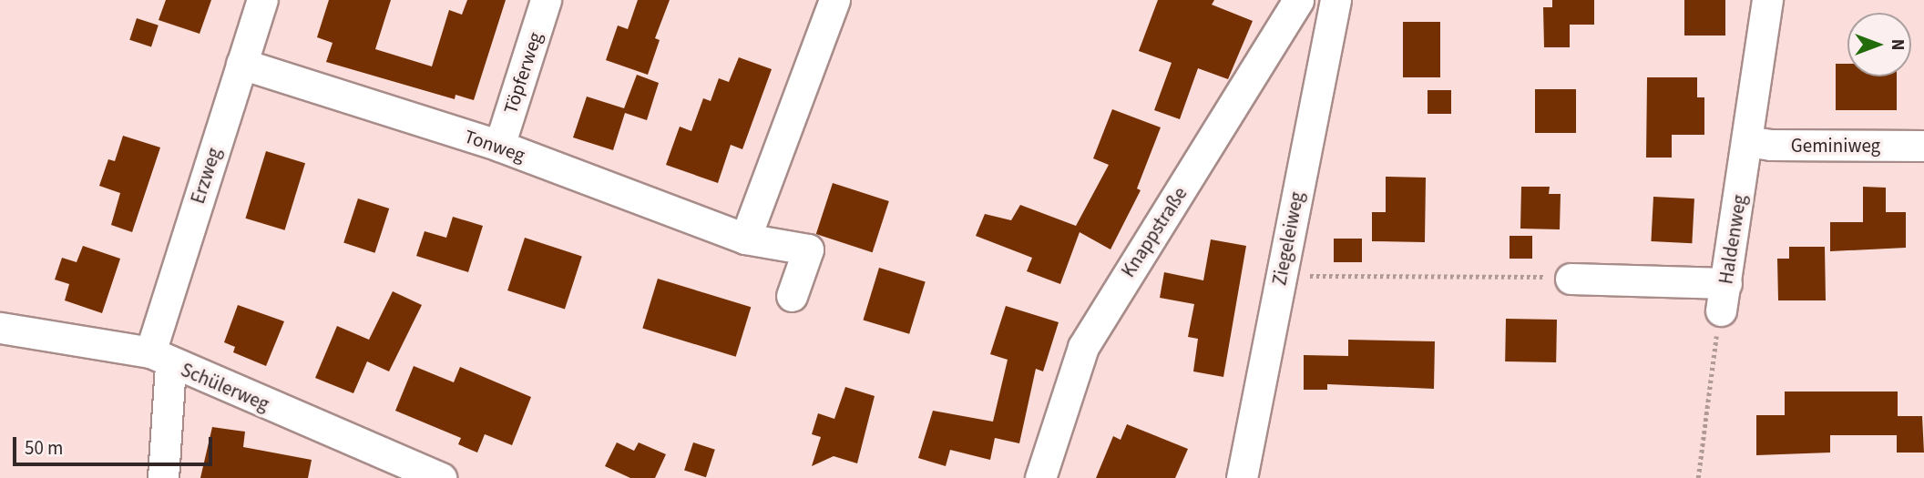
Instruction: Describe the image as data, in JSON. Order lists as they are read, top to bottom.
{
  "streets": {
    "street": [
      "Töpferweg",
      "Tonweg",
      "Geminiweg",
      "Erzweg",
      "Knappstraße",
      "Ziegeleiweg",
      "Haldenweg",
      "Schülerweg"
    ]
  },
  "crossings": [
    ["Töpferweg", "Tonweg"],
    ["Tonweg", "Erzweg"],
    ["Geminiweg", "Haldenweg"],
    ["Erzweg", "Schülerweg"]
  ],
  "scale_bar": "50 m",
  "north": "right"
}
